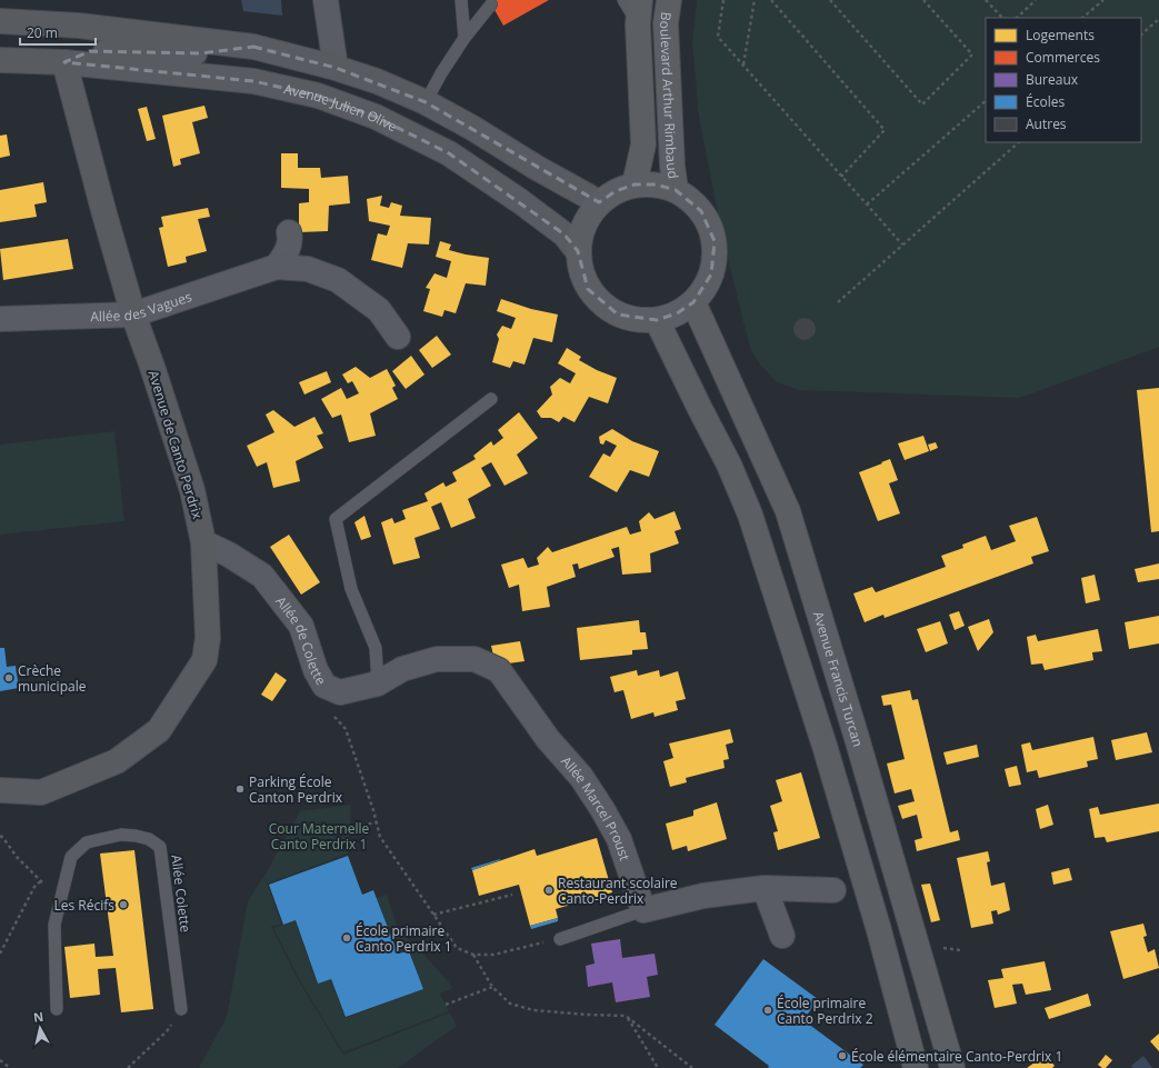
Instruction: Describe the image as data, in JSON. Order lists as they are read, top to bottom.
{
  "streets": {
    "main road": [
      "Boulevard Arthur Rimbaud",
      "Avenue Julien Olive",
      "Avenue de Canto Perdrix",
      "Avenue Francis Turcan"
    ],
    "street": ["Allée des Vagues", "Allée de Colette", "Allée Marcel Proust"],
    "lane": ["Allée Colette"]
  },
  "crossings": [
    ["Boulevard Arthur Rimbaud", "Avenue Julien Olive"],
    ["Boulevard Arthur Rimbaud", "Avenue Francis Turcan"],
    ["Avenue Julien Olive", "Avenue de Canto Perdrix"],
    ["Avenue Julien Olive", "Avenue Francis Turcan"],
    ["Allée des Vagues", "Avenue de Canto Perdrix"],
    ["Avenue de Canto Perdrix", "Allée de Colette"],
    ["Allée de Colette", "Allée Marcel Proust"]
  ],
  "parks": ["Cour Maternelle Canto Perdrix 1"],
  "places": [
    "Crèche municipale",
    "Parking École Canton Perdrix",
    "Restaurant scolaire Canto-Perdrix",
    "Les Récifs",
    "École primaire Canto Perdrix 1",
    "École primaire Canto Perdrix 2",
    "École élémentaire Canto-Perdrix 1"
  ],
  "legend": [
    "Logements",
    "Commerces",
    "Bureaux",
    "Écoles",
    "Autres"
  ],
  "scale_bar": "20 m",
  "north": "top"
}
